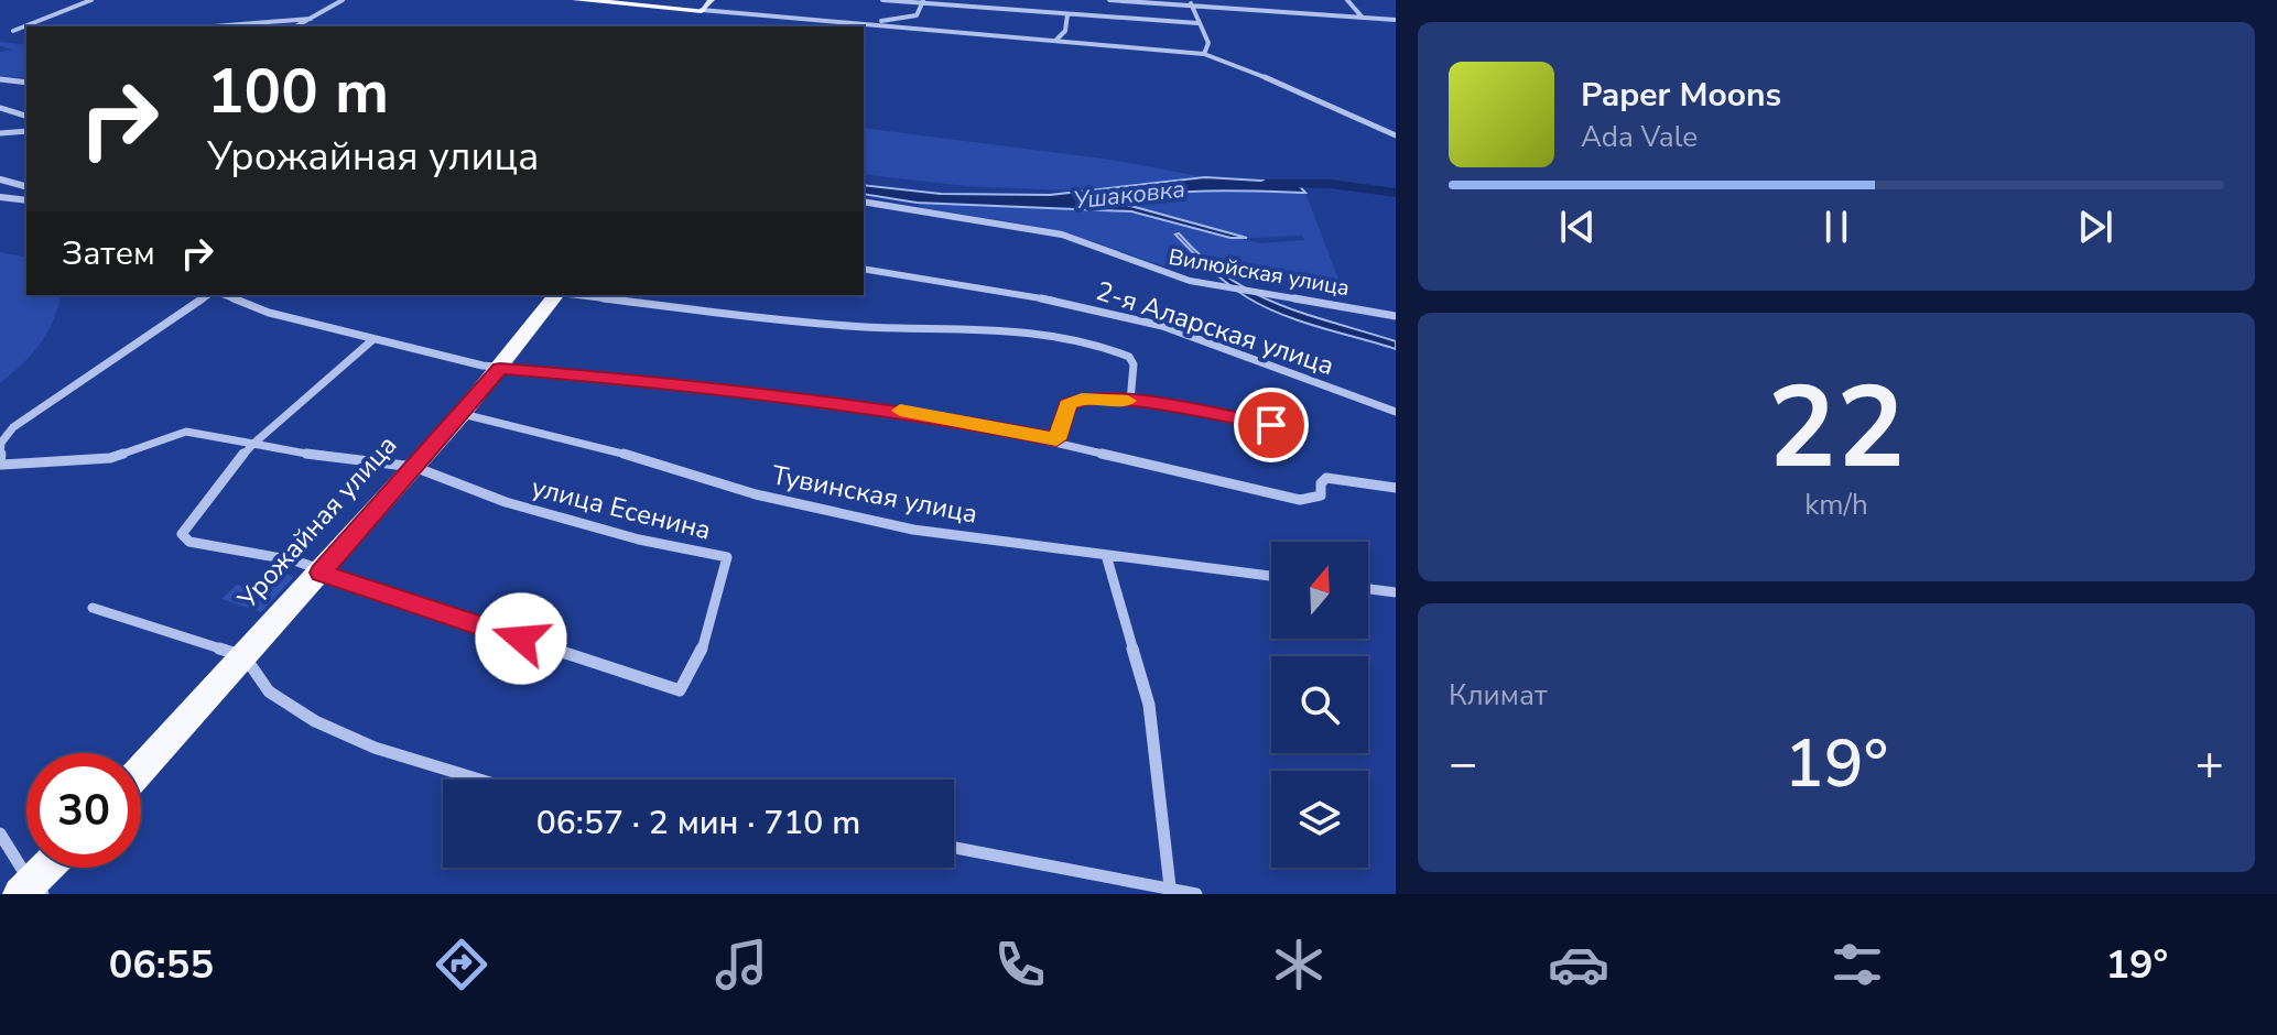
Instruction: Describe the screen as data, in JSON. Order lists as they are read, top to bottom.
{
  "streets": {
    "main road": ["Урожайная улица"],
    "street": [
      "Вилюйская улица",
      "2-я Аларская улица",
      "Тувинская улица",
      "улица Есенина"
    ]
  },
  "crossings": [
    ["Тувинская улица", "Урожайная улица"],
    ["улица Есенина", "Урожайная улица"]
  ],
  "water": ["Ушаковка"],
  "north": "top",
  "page": {
    "turn": ["100 m", "Урожайная улица"],
    "song": ["Paper Moons", "Ada Vale"],
    "then": "Затем",
    "tile": [
      ["22", "km/h"],
      "Климат"
    ],
    "heat": ["−", "19°", "+"],
    "limit": "30",
    "trip": "06:57 · 2 мин · 710 m",
    "tabs": ["06:55", "19°"]
  }
}
